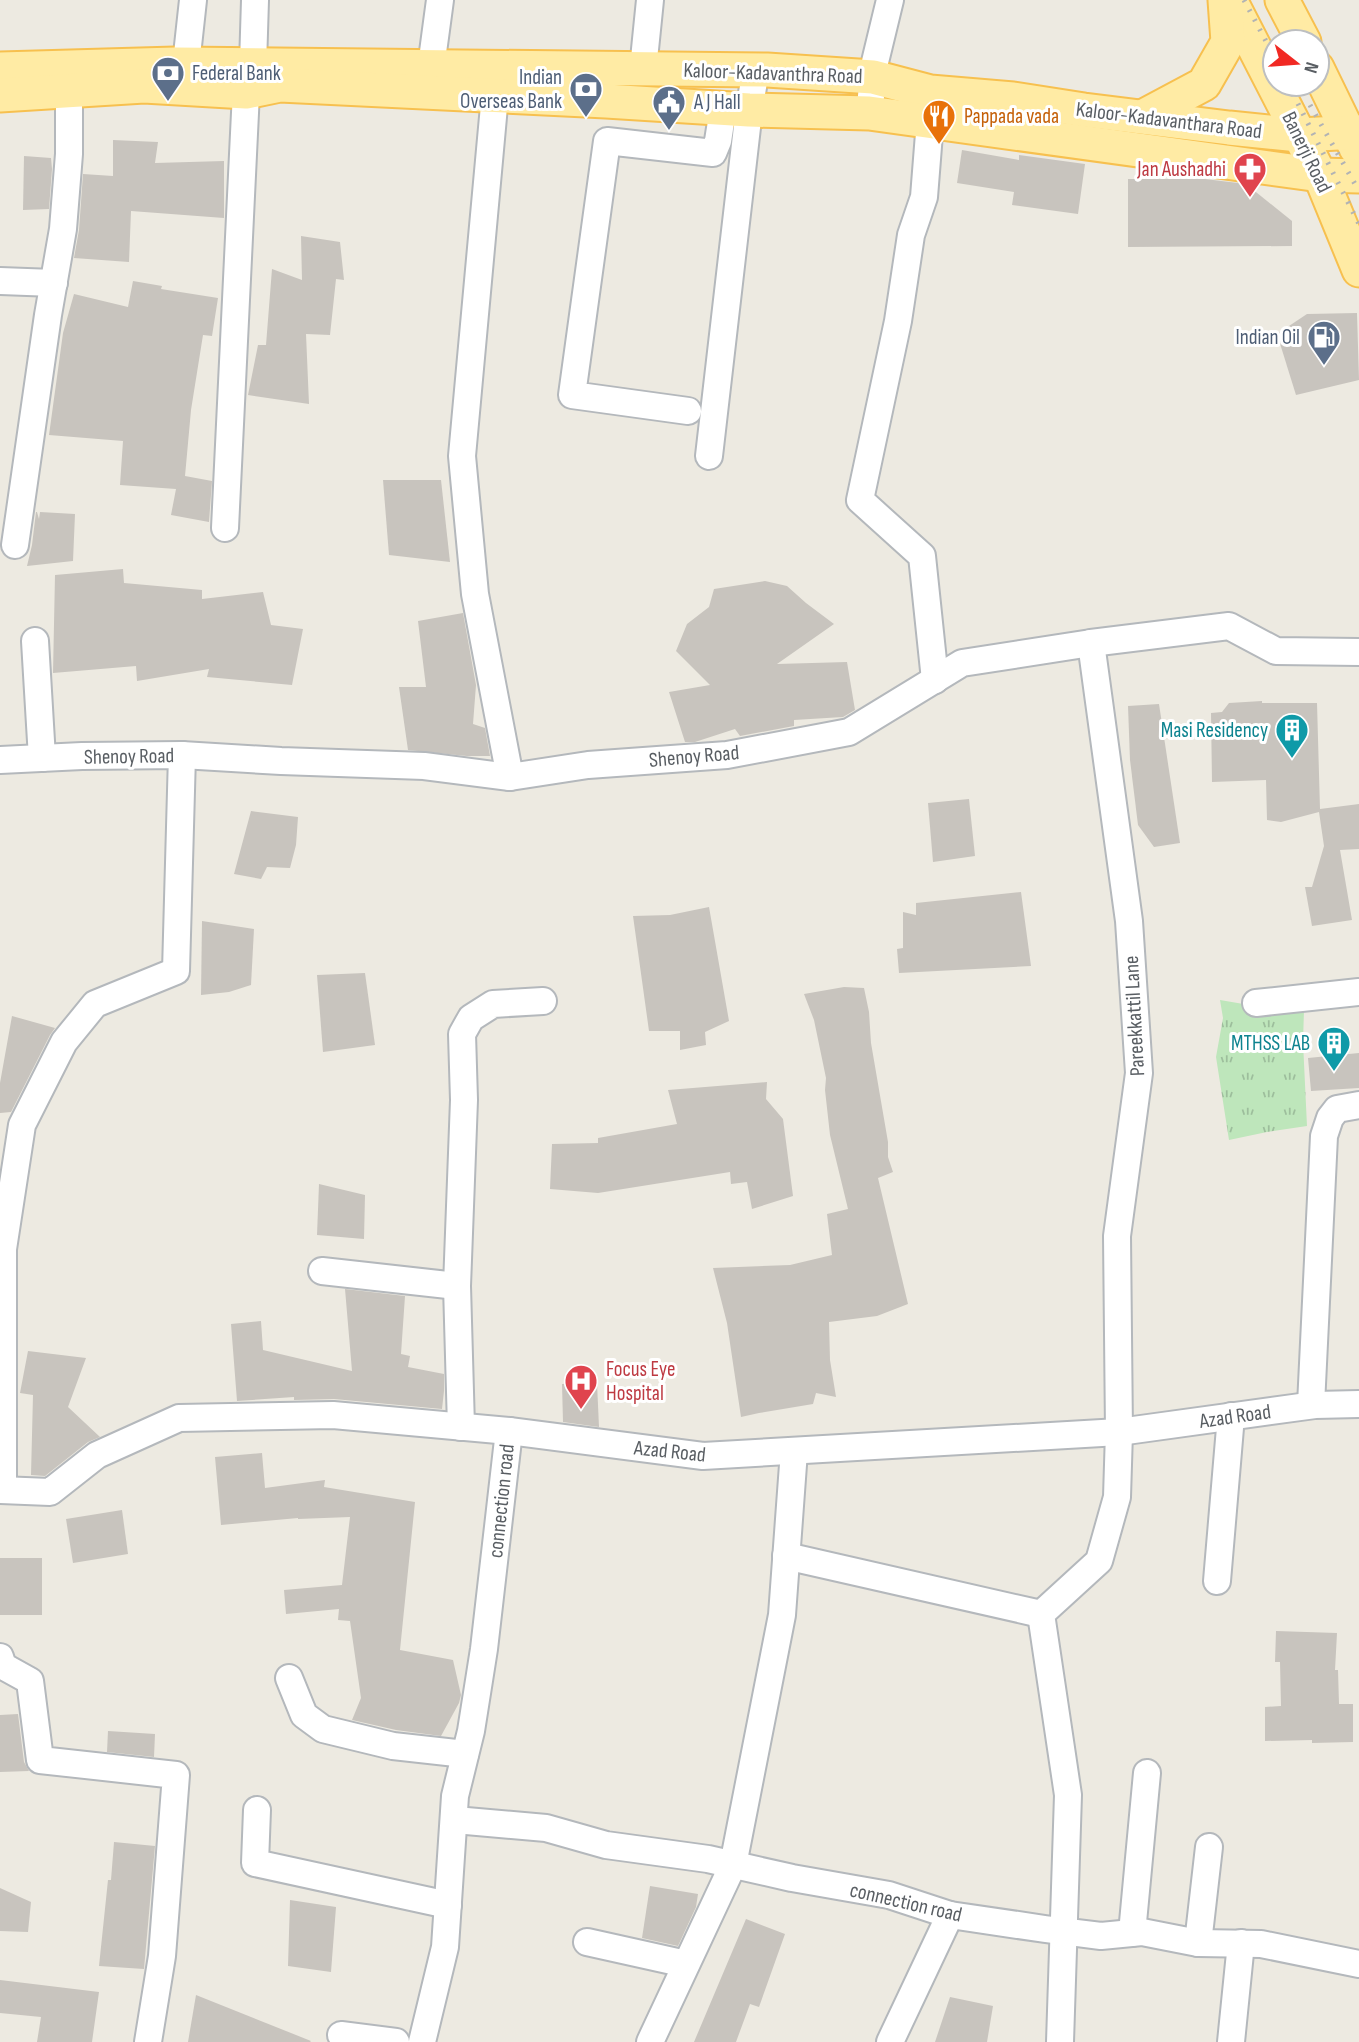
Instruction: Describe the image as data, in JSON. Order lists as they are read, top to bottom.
{
  "streets": {
    "main road": ["Kaloor-Kadavanthra Road", "Kaloor-Kadavanthara Road", "Banerji Road"],
    "street": [
      "Shenoy Road",
      "Pareekkattil Lane",
      "Azad Road",
      "connection road"
    ]
  },
  "crossings": [
    ["Kaloor-Kadavanthra Road", "Kaloor-Kadavanthara Road"],
    ["Kaloor-Kadavanthara Road", "Banerji Road"],
    ["Shenoy Road", "Pareekkattil Lane"],
    ["Pareekkattil Lane", "Azad Road"],
    ["Azad Road", "connection road"]
  ],
  "places": {
    "bank": ["Federal Bank", "Indian Overseas Bank"],
    "public building": ["A J Hall"],
    "restaurant": ["Pappada vada"],
    "pharmacy": ["Jan Aushadhi"],
    "fuel station": ["Indian Oil"],
    "building": ["Masi Residency", "MTHSS LAB"],
    "hospital": ["Focus Eye Hospital"]
  },
  "north": "right"
}
